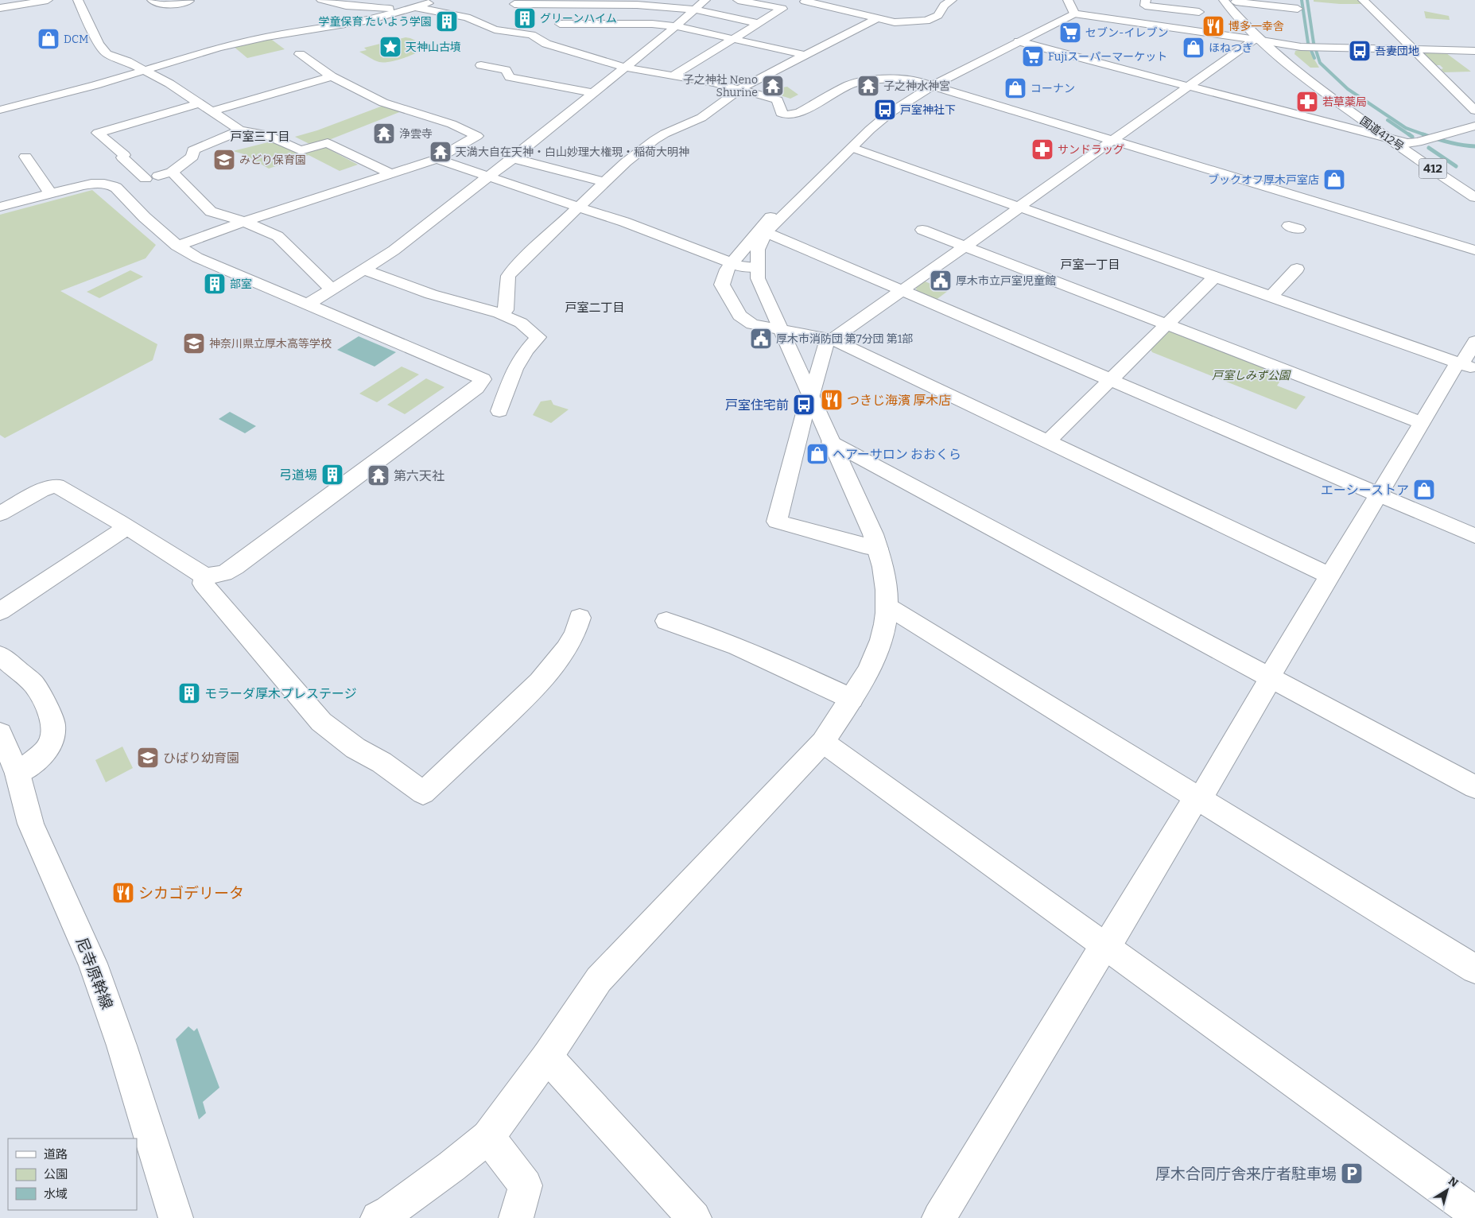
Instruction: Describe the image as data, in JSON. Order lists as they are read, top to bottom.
{
  "streets": {
    "main road": ["国道412号", "412", "尼寺原幹線"]
  },
  "districts": ["戸室三丁目", "戸室一丁目", "戸室二丁目"],
  "parks": ["戸室しみず公園"],
  "places": {
    "building": [
      "グリーンハイム",
      "学童保育 たいよう学園",
      "部室",
      "弓道場",
      "モラーダ厚木プレステージ"
    ],
    "restaurant": ["博多一幸舎", "つきじ海濱 厚木店", "シカゴデリータ"],
    "supermarket": ["セブン-イレブン", "Fujiスーパーマーケット"],
    "shop": [
      "DCM",
      "ほねつぎ",
      "コーナン",
      "ブックオフ厚木戸室店",
      "ヘアーサロン おおくら",
      "エーシーストア"
    ],
    "place": ["天神山古墳"],
    "bus stop": ["吾妻団地", "戸室神社下", "戸室住宅前"],
    "temple": [
      "子之神社 Neno Shurine",
      "子之神水神宮",
      "浄雲寺",
      "天満大自在天神・白山妙理大権現・稲荷大明神",
      "第六天社"
    ],
    "pharmacy": ["若草薬局", "サンドラッグ"],
    "school or university": ["みどり保育園", "神奈川県立厚木高等学校", "ひばり幼育園"],
    "public building": ["厚木市立戸室児童館", "厚木市消防団 第7分団 第1部"],
    "parking": ["厚木合同庁舎来庁者駐車場"]
  },
  "legend": ["道路", "公園", "水域"],
  "north": "top right"
}
